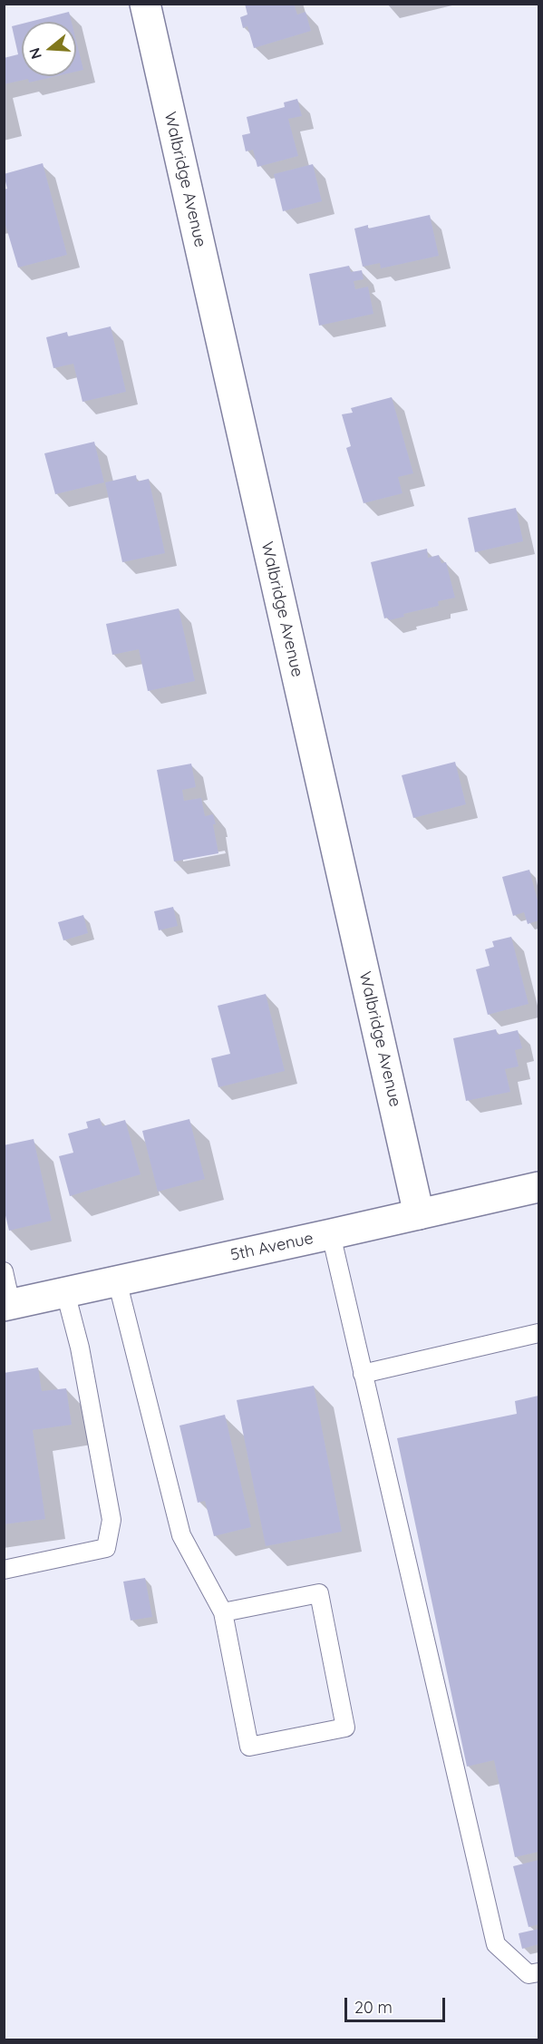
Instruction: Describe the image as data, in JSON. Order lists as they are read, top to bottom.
{
  "streets": {
    "street": ["Walbridge Avenue", "5th Avenue"]
  },
  "crossings": [
    ["Walbridge Avenue", "5th Avenue"]
  ],
  "scale_bar": "20 m",
  "north": "left"
}
